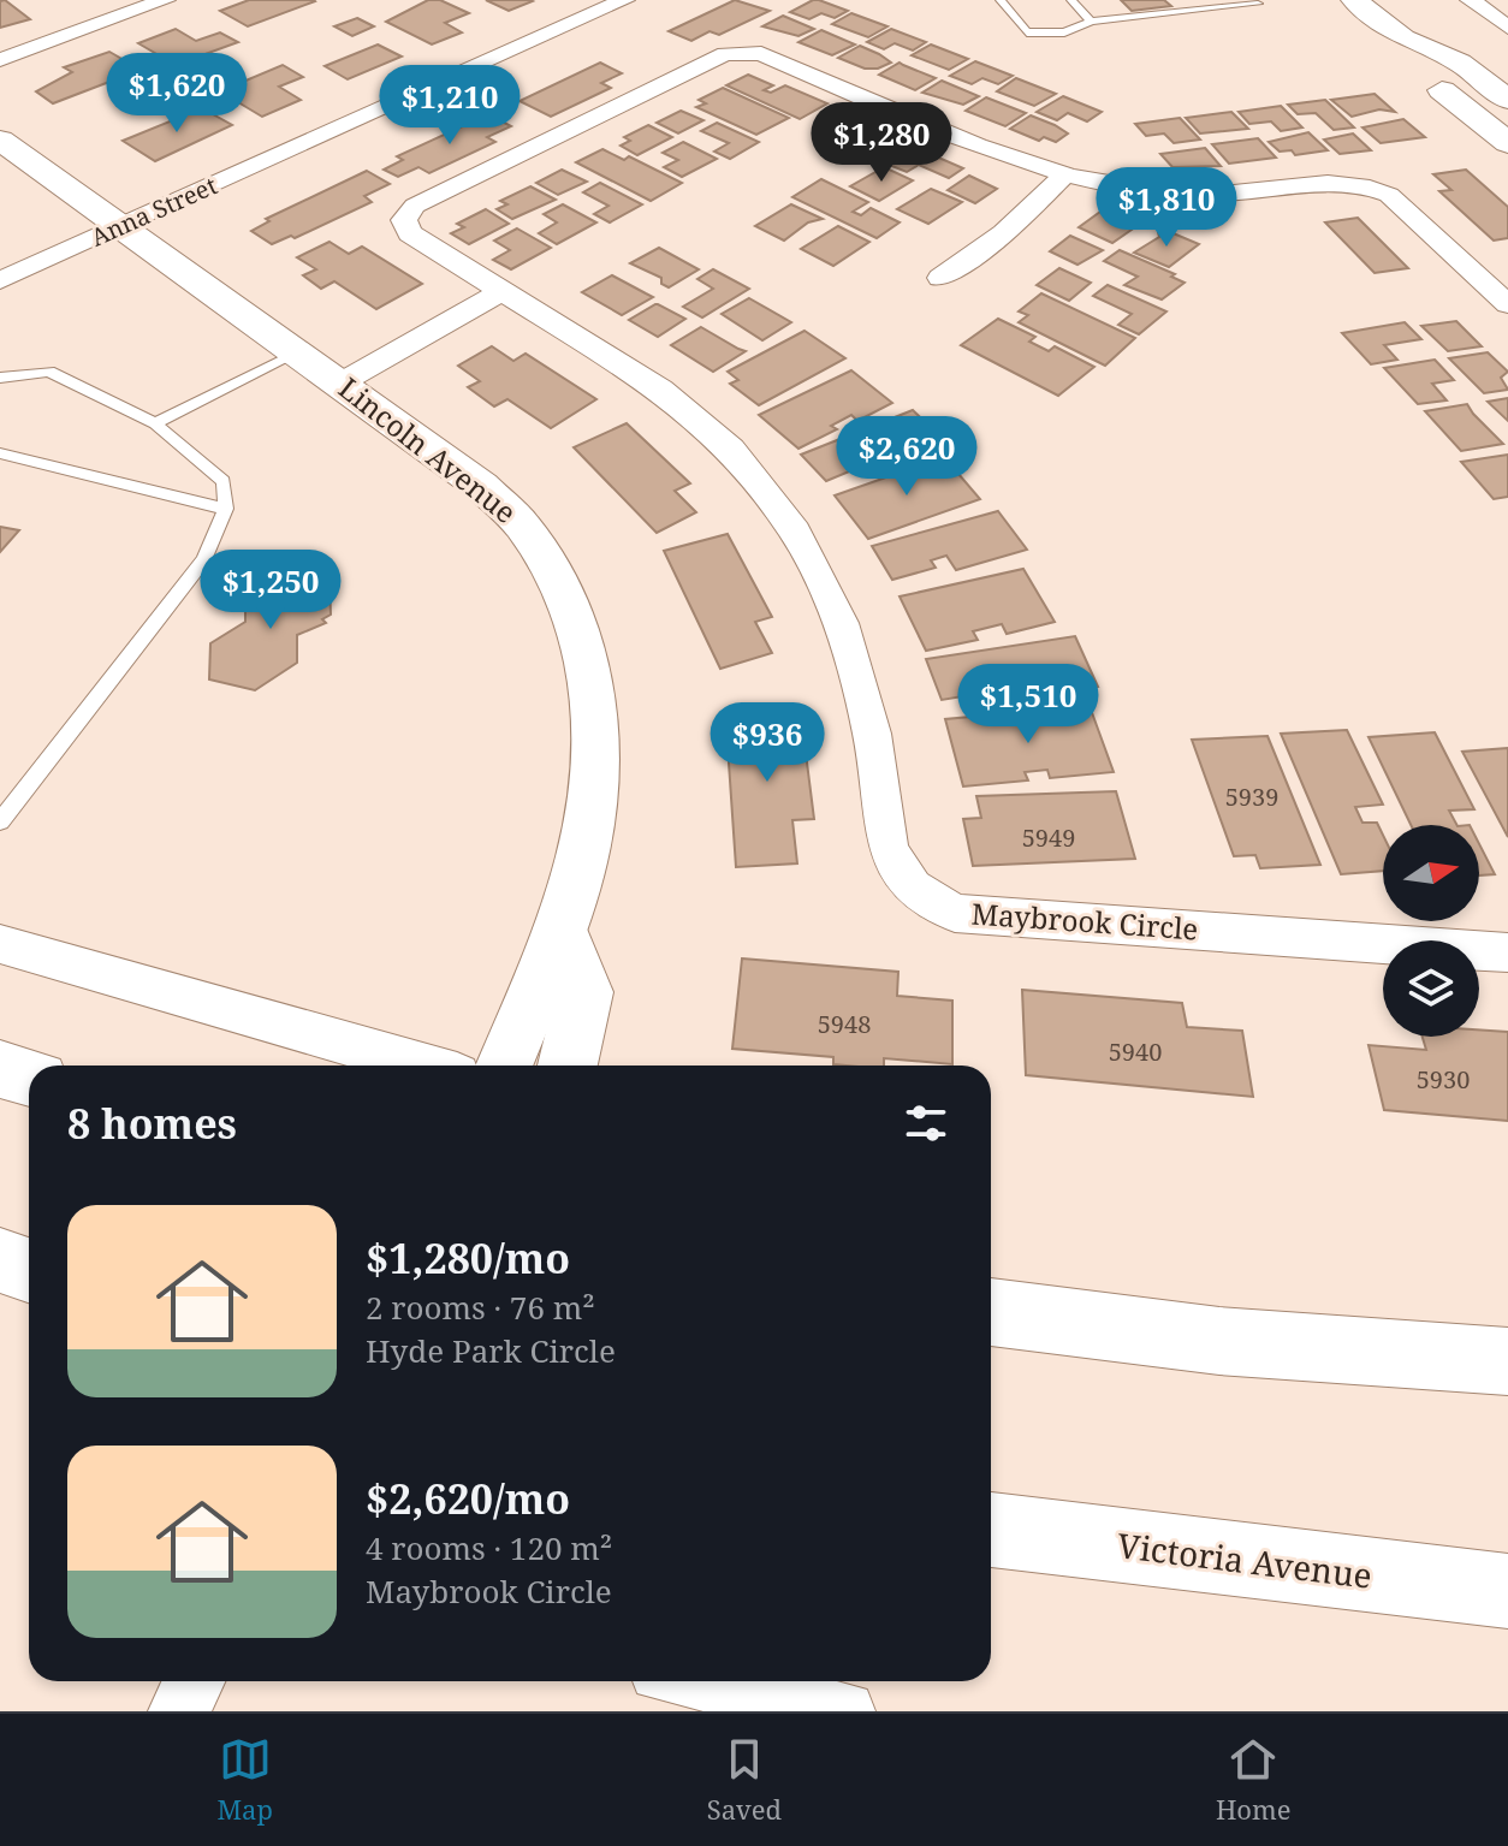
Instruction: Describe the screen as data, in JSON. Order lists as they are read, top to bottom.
{
  "streets": {
    "main road": ["Victoria Avenue"],
    "street": ["Anna Street", "Lincoln Avenue", "Maybrook Circle"]
  },
  "crossings": [
    ["Anna Street", "Lincoln Avenue"]
  ],
  "house_numbers": [
    "5939",
    "5949",
    "5948",
    "5940",
    "5930"
  ],
  "north": "right",
  "page": {
    "price": [
      "$1,620",
      "$1,210",
      "$1,280",
      "$1,810",
      "$2,620",
      "$1,250",
      "$1,510",
      "$936"
    ],
    "heading": "8 homes",
    "list": [
      {
        "name": "$1,280/mo",
        "note": "2 rooms · 76 m² · Hyde Park Circle"
      },
      {
        "name": "$2,620/mo",
        "note": "4 rooms · 120 m² · Maybrook Circle"
      }
    ],
    "tabs": ["Map", "Saved", "Home"]
  }
}
